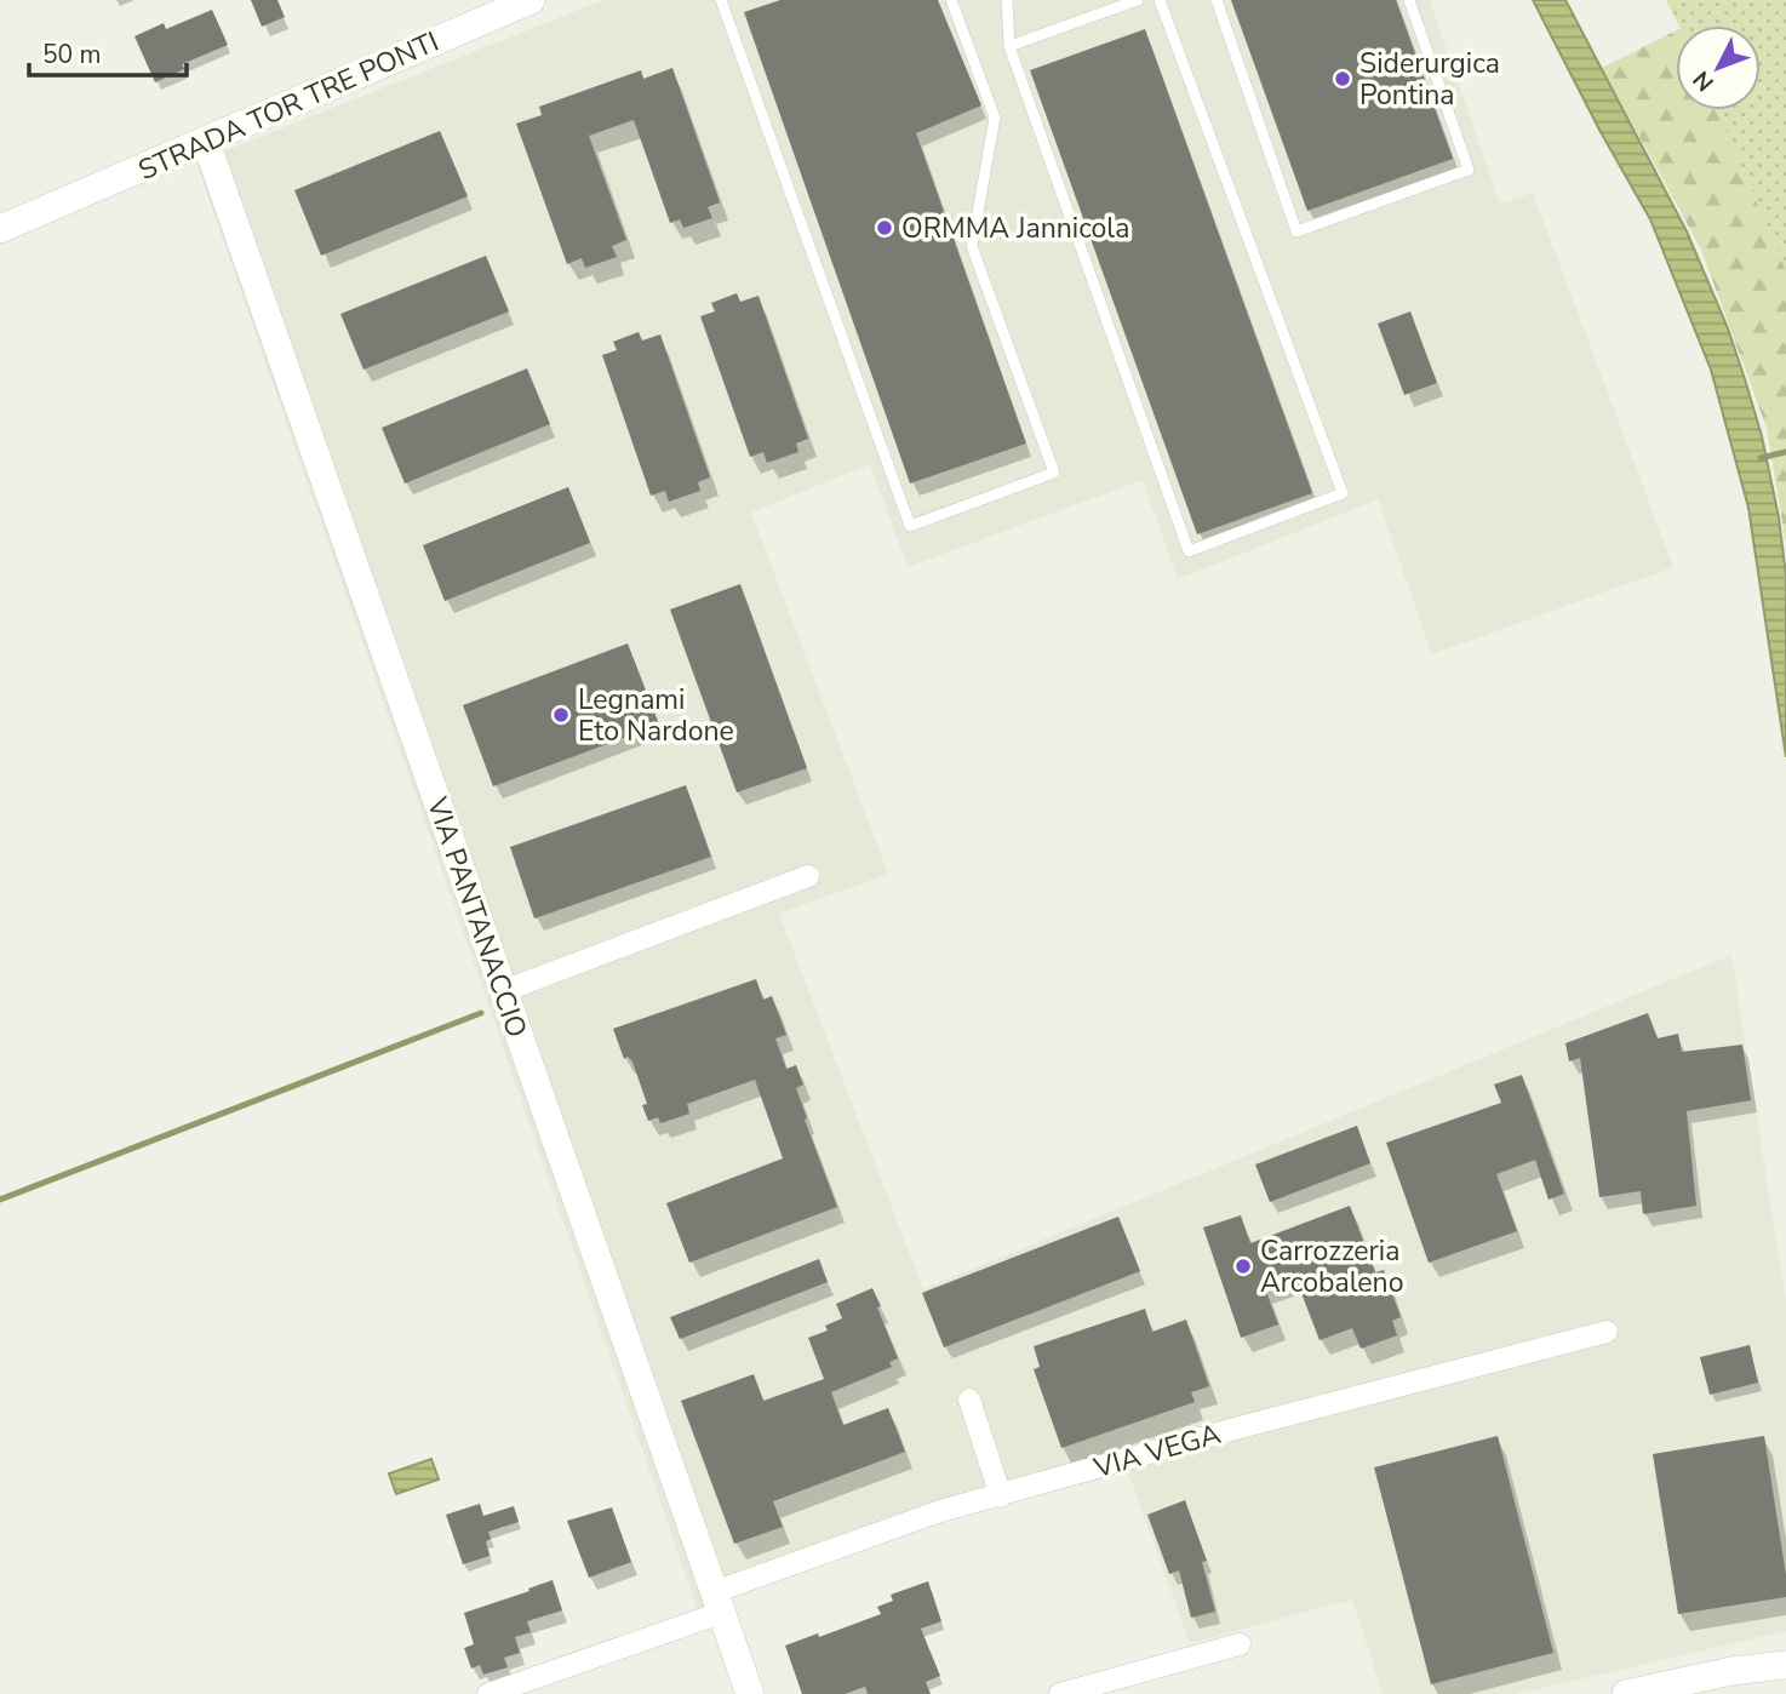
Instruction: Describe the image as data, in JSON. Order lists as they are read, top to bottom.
{
  "streets": {
    "street": ["STRADA TOR TRE PONTI", "VIA PANTANACCIO", "VIA VEGA"]
  },
  "crossings": [
    ["STRADA TOR TRE PONTI", "VIA PANTANACCIO"],
    ["VIA PANTANACCIO", "VIA VEGA"]
  ],
  "places": [
    "Siderurgica Pontina",
    "ORMMA Jannicola",
    "Legnami Eto Nardone",
    "Carrozzeria Arcobaleno"
  ],
  "scale_bar": "50 m",
  "north": "bottom left"
}
